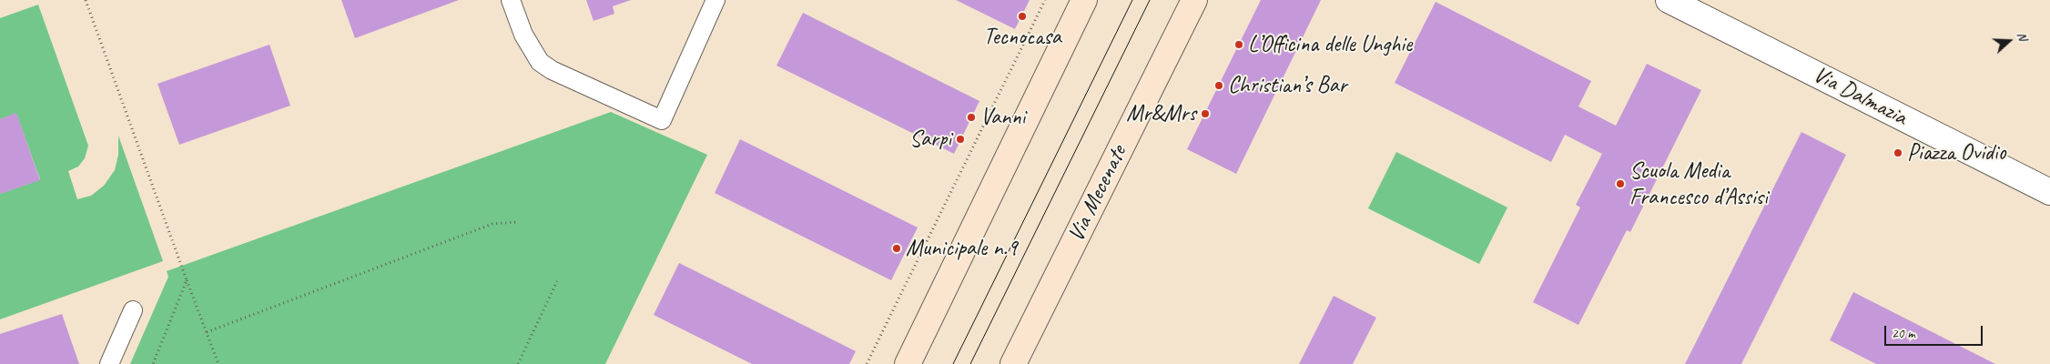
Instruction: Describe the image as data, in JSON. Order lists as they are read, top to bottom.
{
  "streets": {
    "main road": ["Via Mecenate"],
    "street": ["Via Dalmazia"]
  },
  "places": [
    "Tecnocasa",
    "L’Officina delle Unghie",
    "Christian’s Bar",
    "Mr&Mrs",
    "Vanni",
    "Sarpi",
    "Piazza Ovidio",
    "Scuola Media Francesco d’Assisi",
    "Municipale n.9"
  ],
  "scale_bar": "20 m",
  "north": "right"
}
